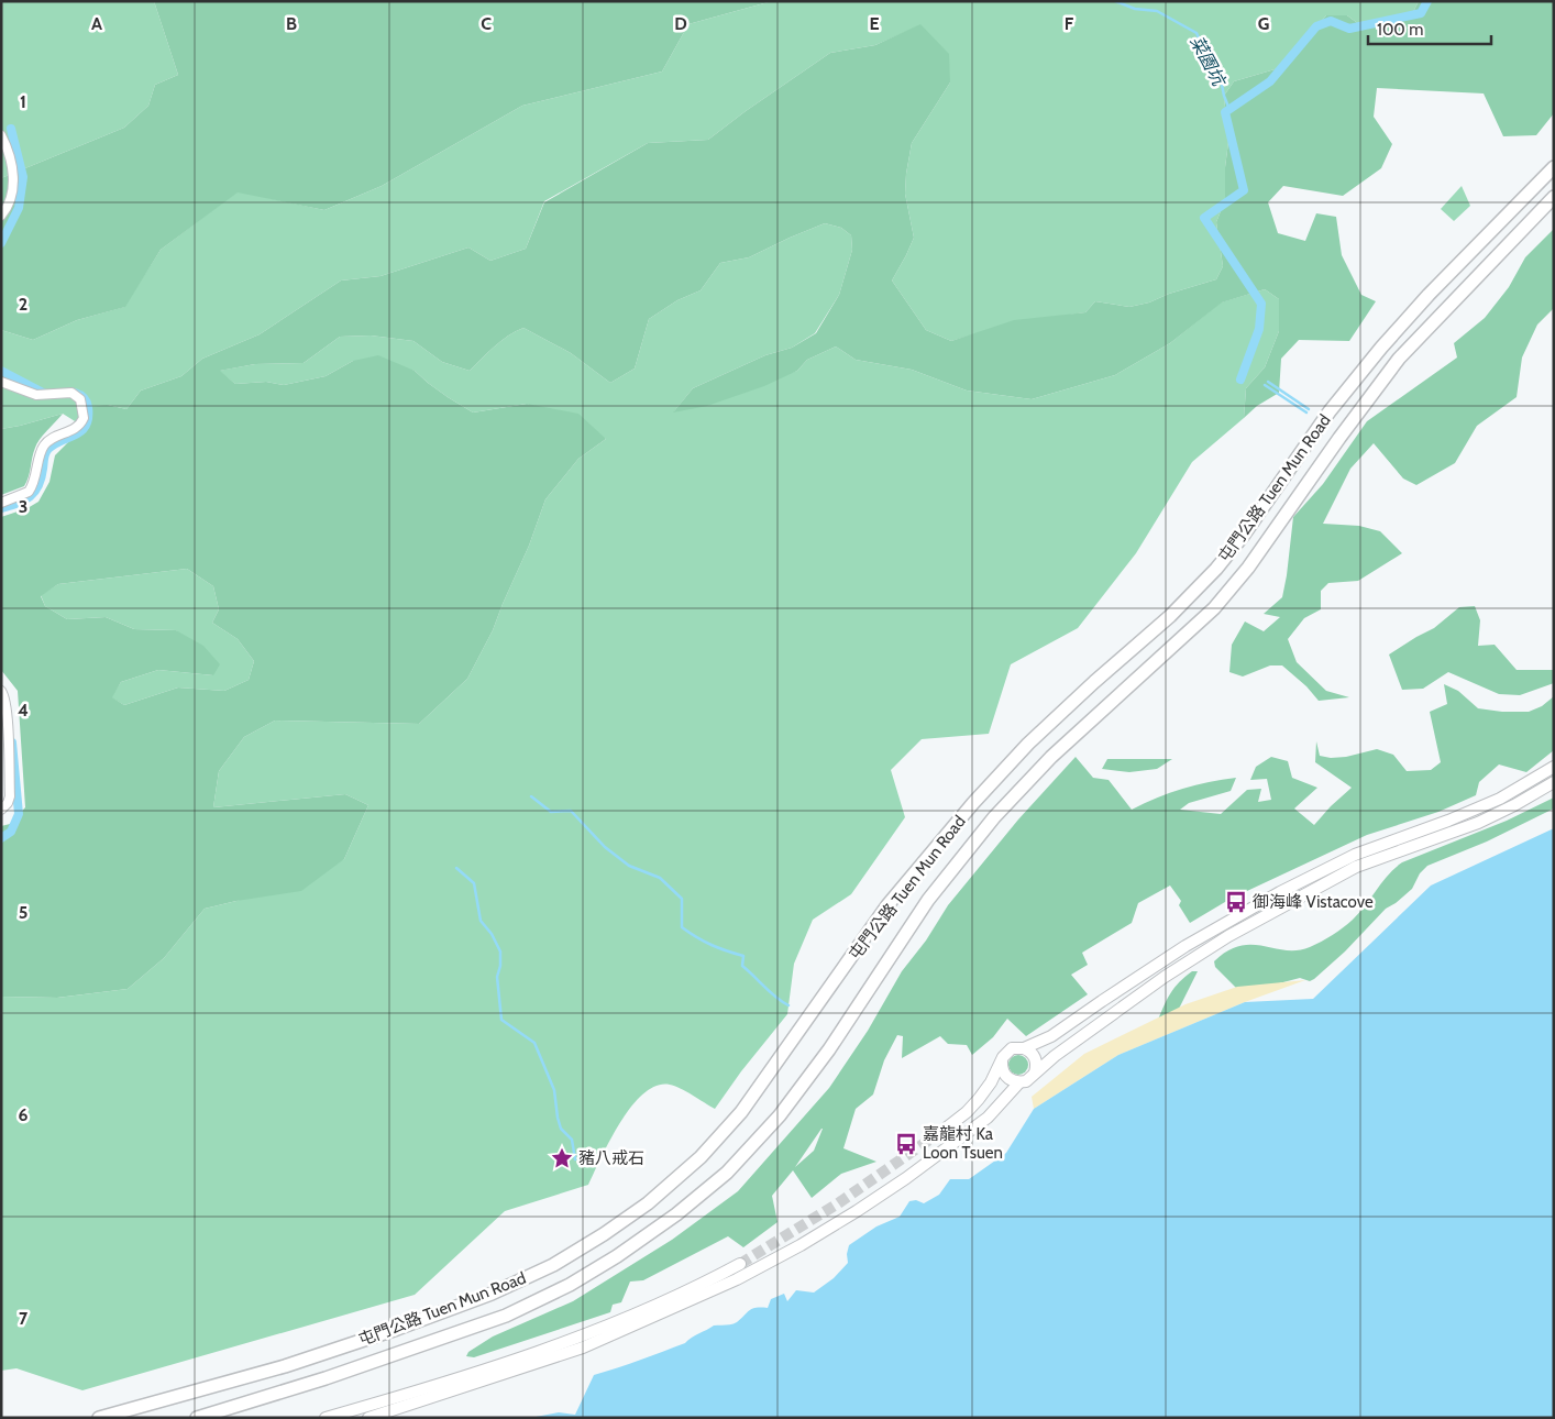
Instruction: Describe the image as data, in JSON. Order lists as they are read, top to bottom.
{
  "streets": {
    "highway": ["屯門公路 Tuen Mun Road"]
  },
  "water": ["菜園坑"],
  "places": {
    "bus stop": ["御海峰 Vistacove", "嘉龍村 Ka Loon Tsuen"],
    "place": ["豬八戒石"]
  },
  "scale_bar": "100 m",
  "grid": {
    "columns": [
      "A",
      "B",
      "C",
      "D",
      "E",
      "F",
      "G"
    ],
    "rows": [
      "1",
      "2",
      "3",
      "4",
      "5",
      "6",
      "7"
    ]
  }
}
